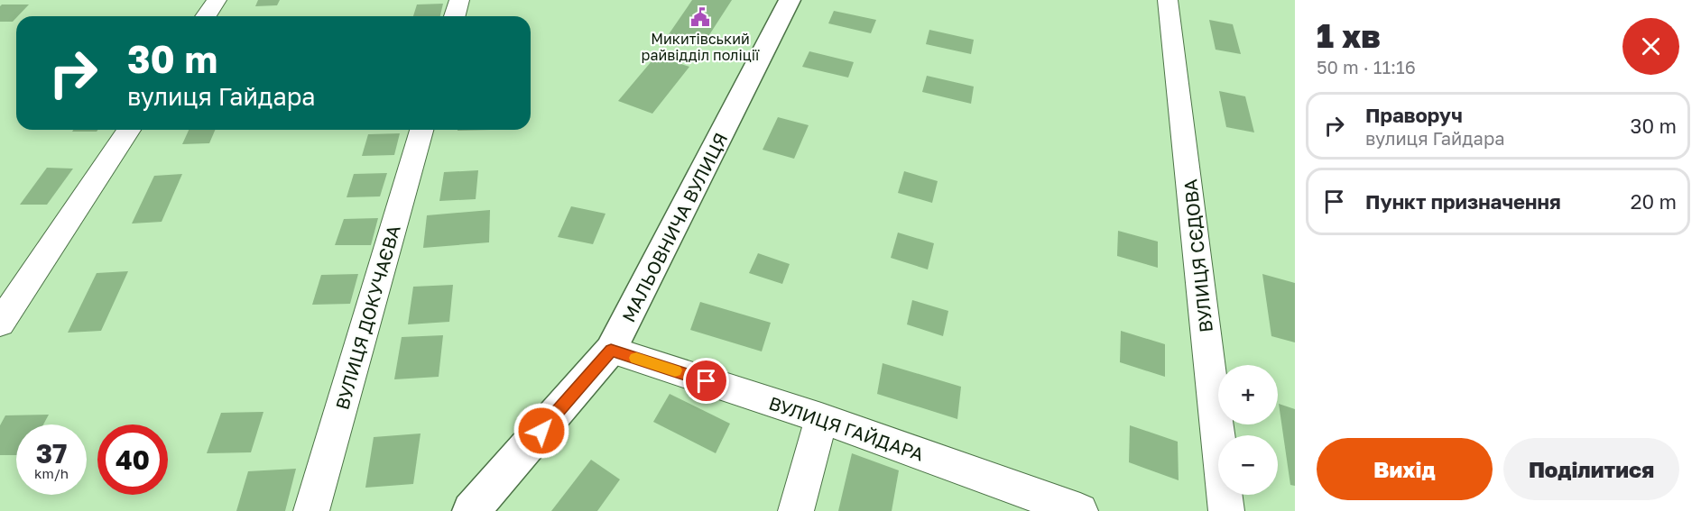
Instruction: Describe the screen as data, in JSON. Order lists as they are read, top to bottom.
{
  "streets": {
    "street": [
      "МАЛЬОВНИЧА ВУЛИЦЯ",
      "ВУЛИЦЯ СЄДОВА",
      "ВУЛИЦЯ ДОКУЧАЄВА",
      "ВУЛИЦЯ ГАЙДАРА"
    ]
  },
  "crossings": [
    ["МАЛЬОВНИЧА ВУЛИЦЯ", "ВУЛИЦЯ ГАЙДАРА"]
  ],
  "places": {
    "public building": ["Микитівський райвідділ поліції"]
  },
  "page": {
    "heading": ["1 хв", "50 m · 11:16"],
    "turn": ["30 m", "вулиця Гайдара"],
    "list": [
      {
        "name": "Праворуч",
        "note": "вулиця Гайдара",
        "value": "30 m"
      },
      {
        "name": "Пункт призначення",
        "value": "20 m"
      }
    ],
    "map_buttons": ["+", "−"],
    "speed": "37 km/h",
    "limit": "40",
    "buttons": ["Вихід", "Поділитися"]
  }
}
